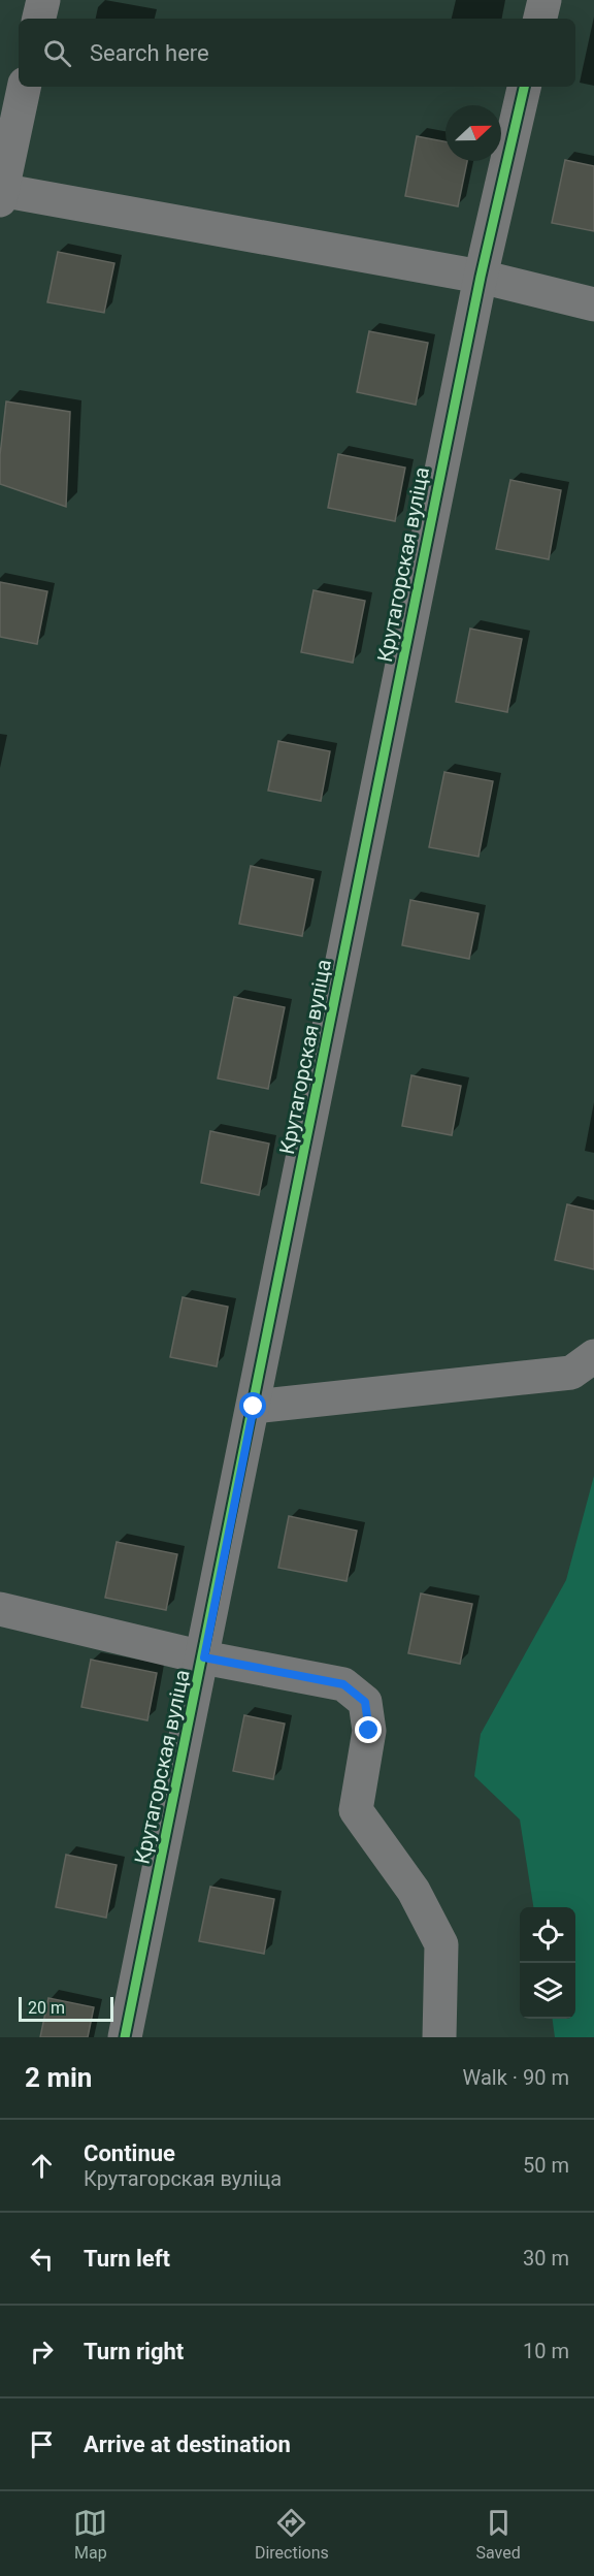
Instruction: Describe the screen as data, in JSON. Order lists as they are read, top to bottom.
{
  "streets": {
    "street": ["Крутагорская вуліца"]
  },
  "scale_bar": "20 m",
  "north": "right",
  "page": {
    "search": "Search here",
    "scale": "20 m",
    "heading": ["2 min", "Walk · 90 m"],
    "list": [
      ["Continue", "Крутагорская вуліца", "50 m"],
      ["Turn left", "30 m"],
      ["Turn right", "10 m"],
      "Arrive at destination"
    ],
    "nav": ["Map", "Directions", "Saved"]
  }
}
